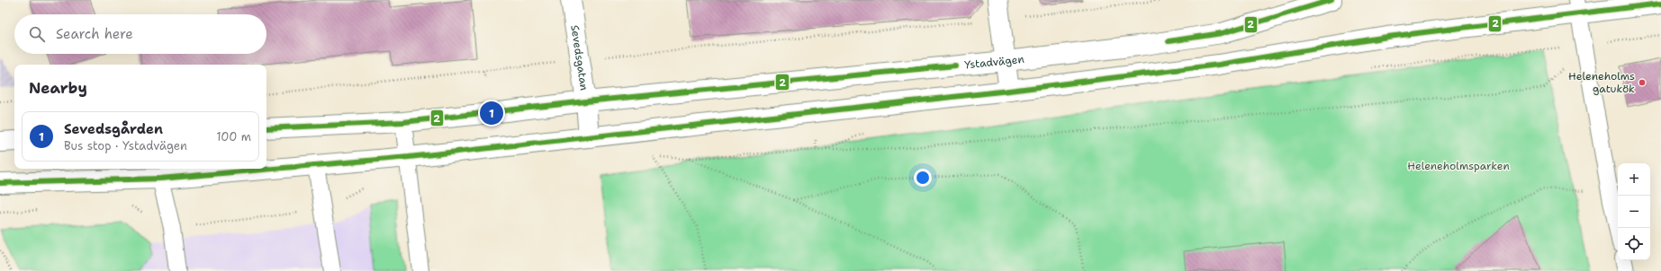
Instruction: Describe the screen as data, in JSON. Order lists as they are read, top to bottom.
{
  "streets": {
    "main road": ["Sevedsgatan", "Ystadvägen"]
  },
  "crossings": [
    ["Sevedsgatan", "Ystadvägen"]
  ],
  "parks": ["Heleneholmsparken"],
  "places": ["Heleneholms gatukök"],
  "lines": ["transit line 2"],
  "page": {
    "search": "Search here",
    "heading": "Nearby",
    "pins": "1",
    "list": [
      {
        "mark": "1",
        "name": "Sevedsgården",
        "note": "Bus stop · Ystadvägen",
        "value": "100 m"
      }
    ],
    "map_buttons": ["+", "−"]
  }
}
